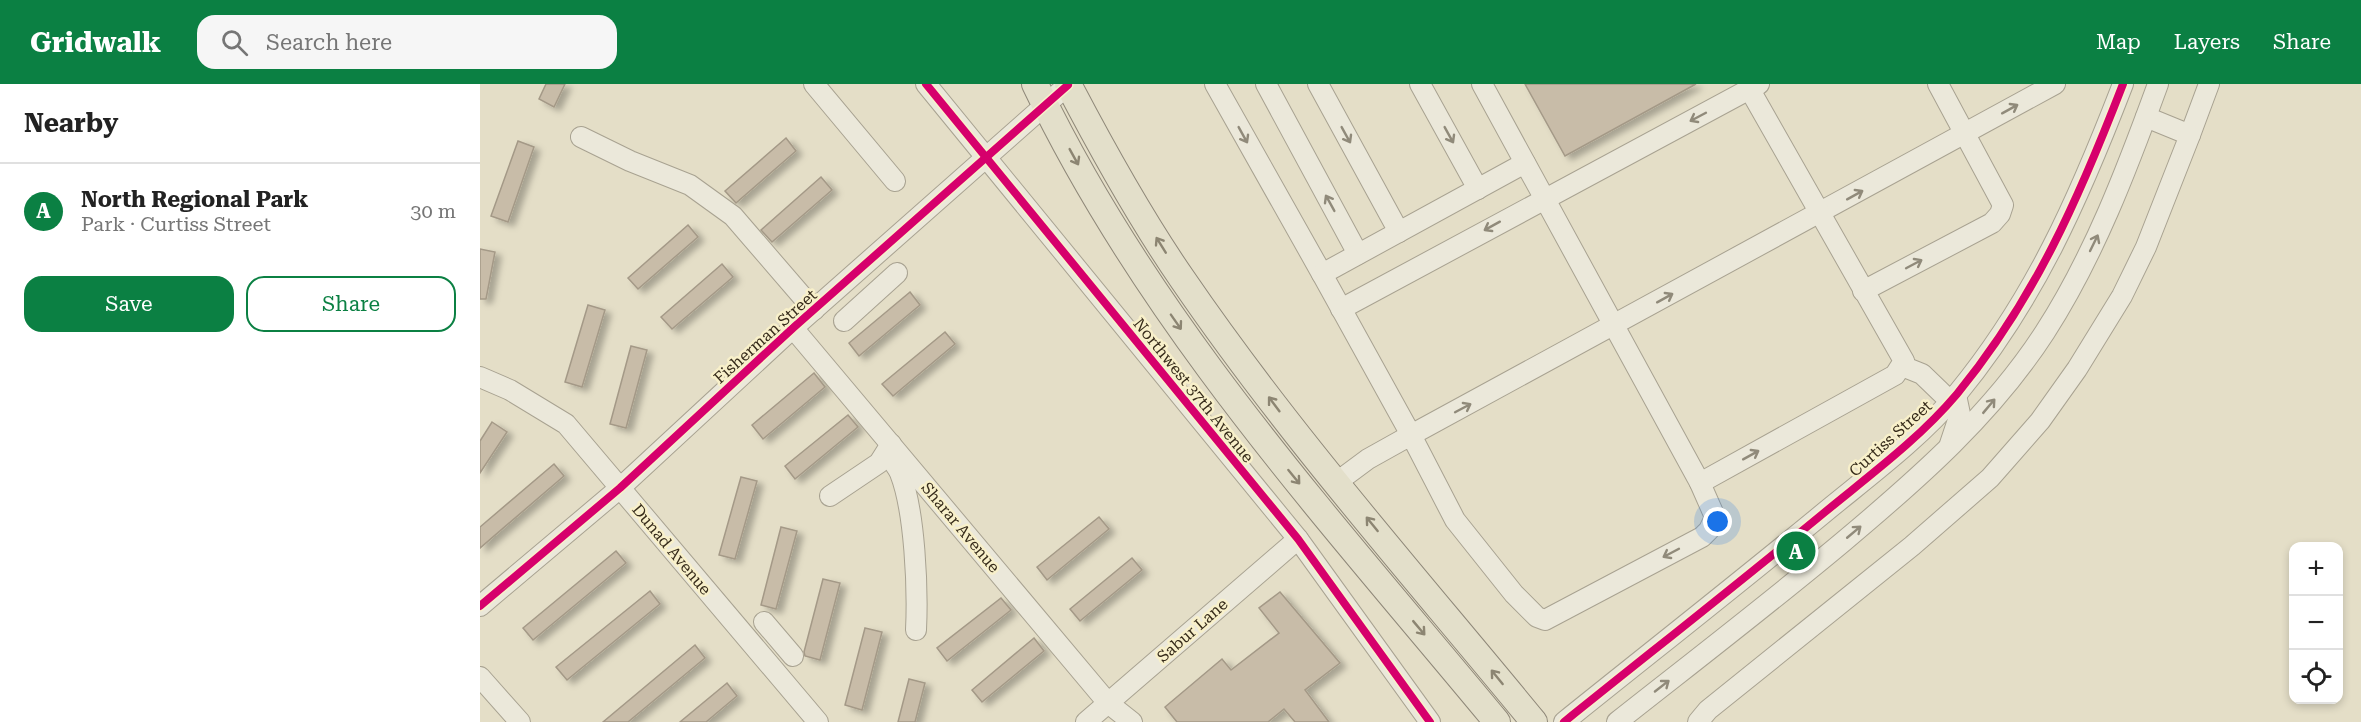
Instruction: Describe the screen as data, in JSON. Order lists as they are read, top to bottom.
{
  "streets": {
    "street": [
      "Fisherman Street",
      "Northwest 37th Avenue",
      "Curtiss Street",
      "Sharar Avenue",
      "Dunad Avenue",
      "Sabur Lane"
    ]
  },
  "crossings": [
    ["Fisherman Street", "Northwest 37th Avenue"],
    ["Fisherman Street", "Sharar Avenue"],
    ["Fisherman Street", "Dunad Avenue"],
    ["Northwest 37th Avenue", "Sabur Lane"],
    ["Sharar Avenue", "Sabur Lane"]
  ],
  "page": {
    "header": "Gridwalk",
    "search": "Search here",
    "nav": ["Map", "Layers", "Share"],
    "heading": "Nearby",
    "list": [
      {
        "mark": "A",
        "name": "North Regional Park",
        "note": "Park · Curtiss Street",
        "value": "30 m"
      }
    ],
    "buttons": ["Save", "Share"],
    "pins": "A",
    "map_buttons": ["+", "−"]
  }
}
